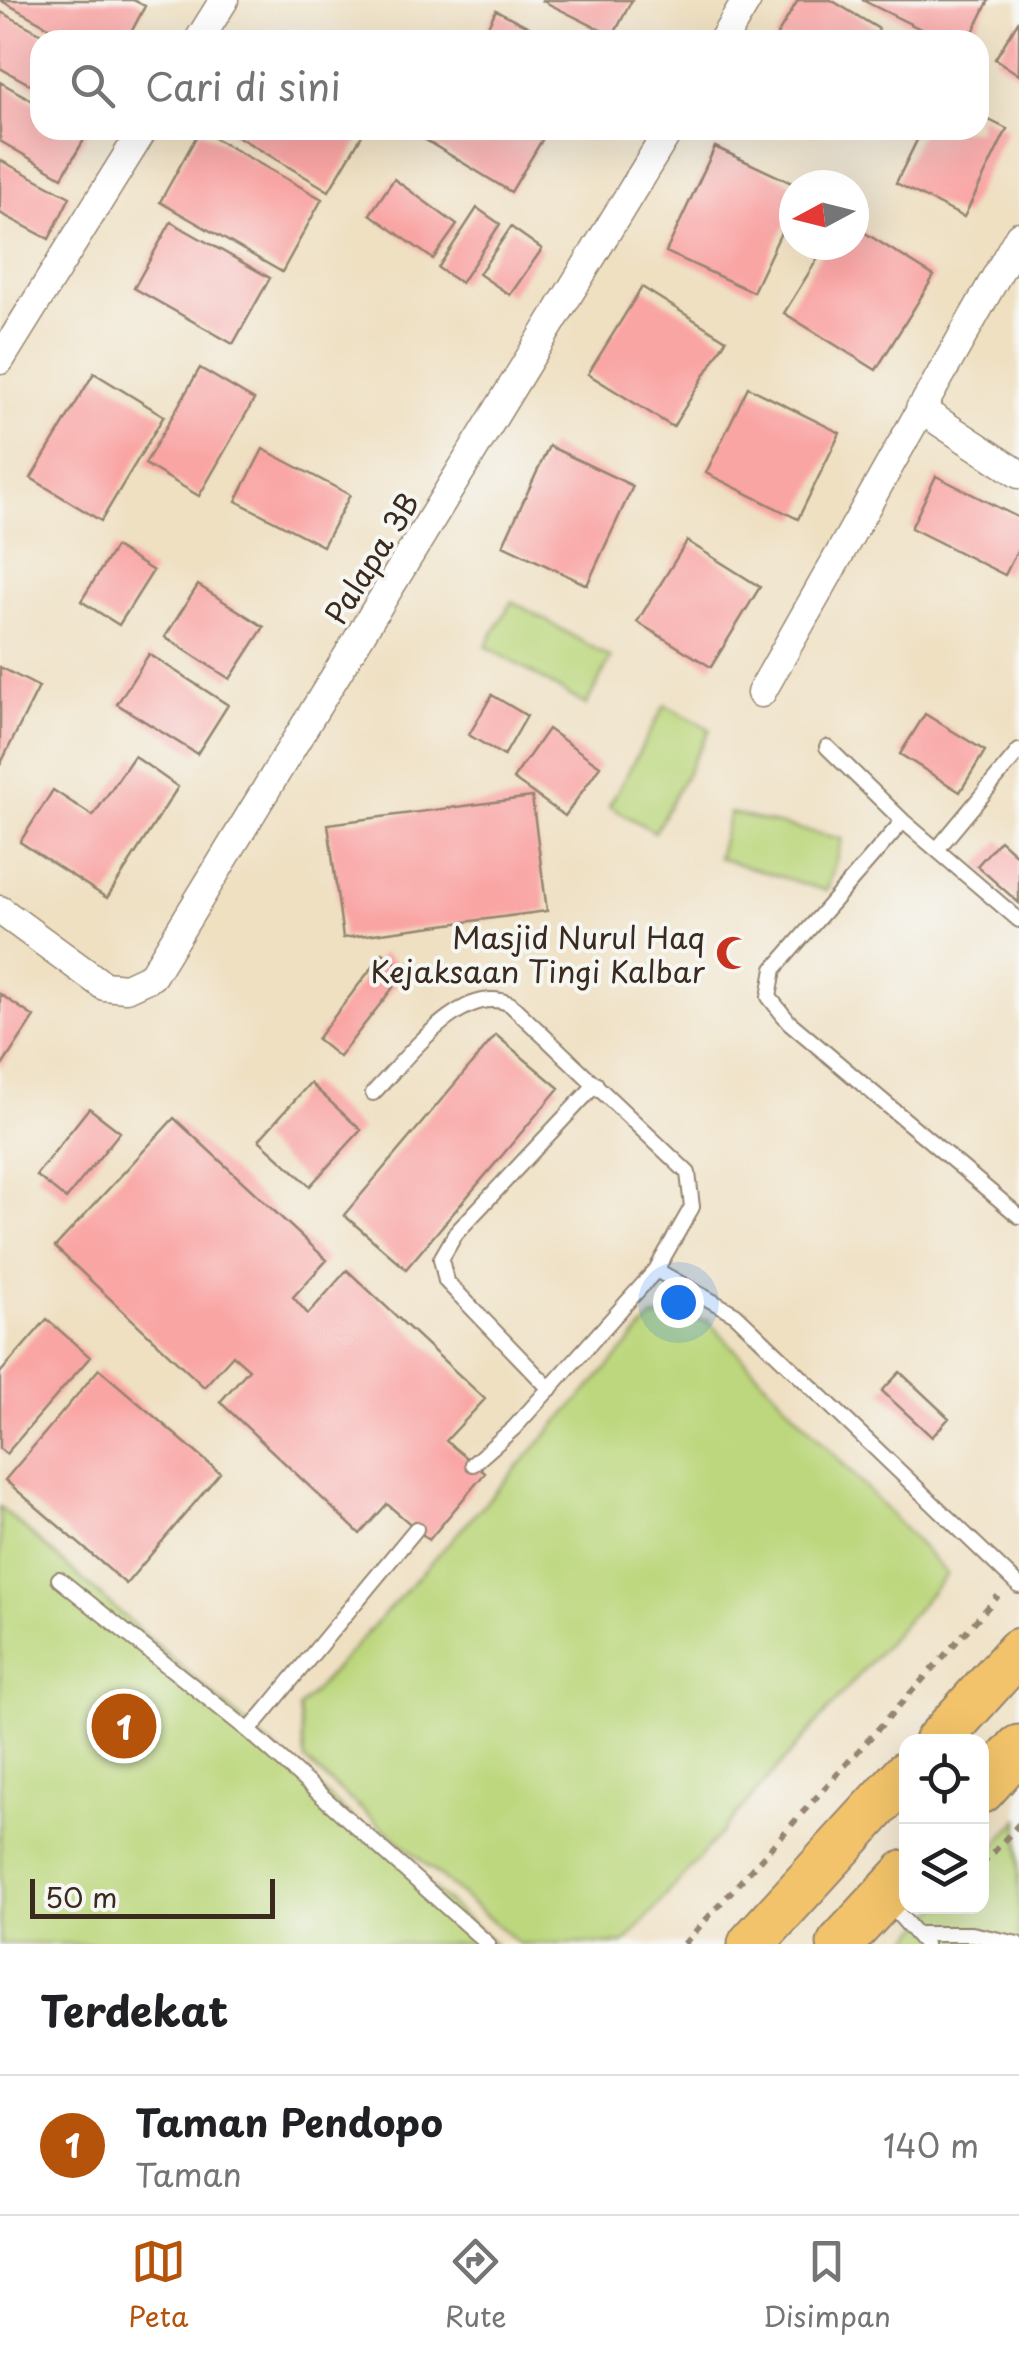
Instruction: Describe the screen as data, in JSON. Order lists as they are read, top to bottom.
{
  "streets": {
    "street": ["Palapa 3B"]
  },
  "places": {
    "mosque": ["Masjid Nurul Haq Kejaksaan Tingi Kalbar"]
  },
  "scale_bar": "50 m",
  "north": "left",
  "page": {
    "search": "Cari di sini",
    "pins": "1",
    "scale": "50 m",
    "heading": "Terdekat",
    "list": [
      {
        "mark": "1",
        "name": "Taman Pendopo",
        "note": "Taman",
        "value": "140 m"
      }
    ],
    "nav": ["Peta", "Rute", "Disimpan"]
  }
}
